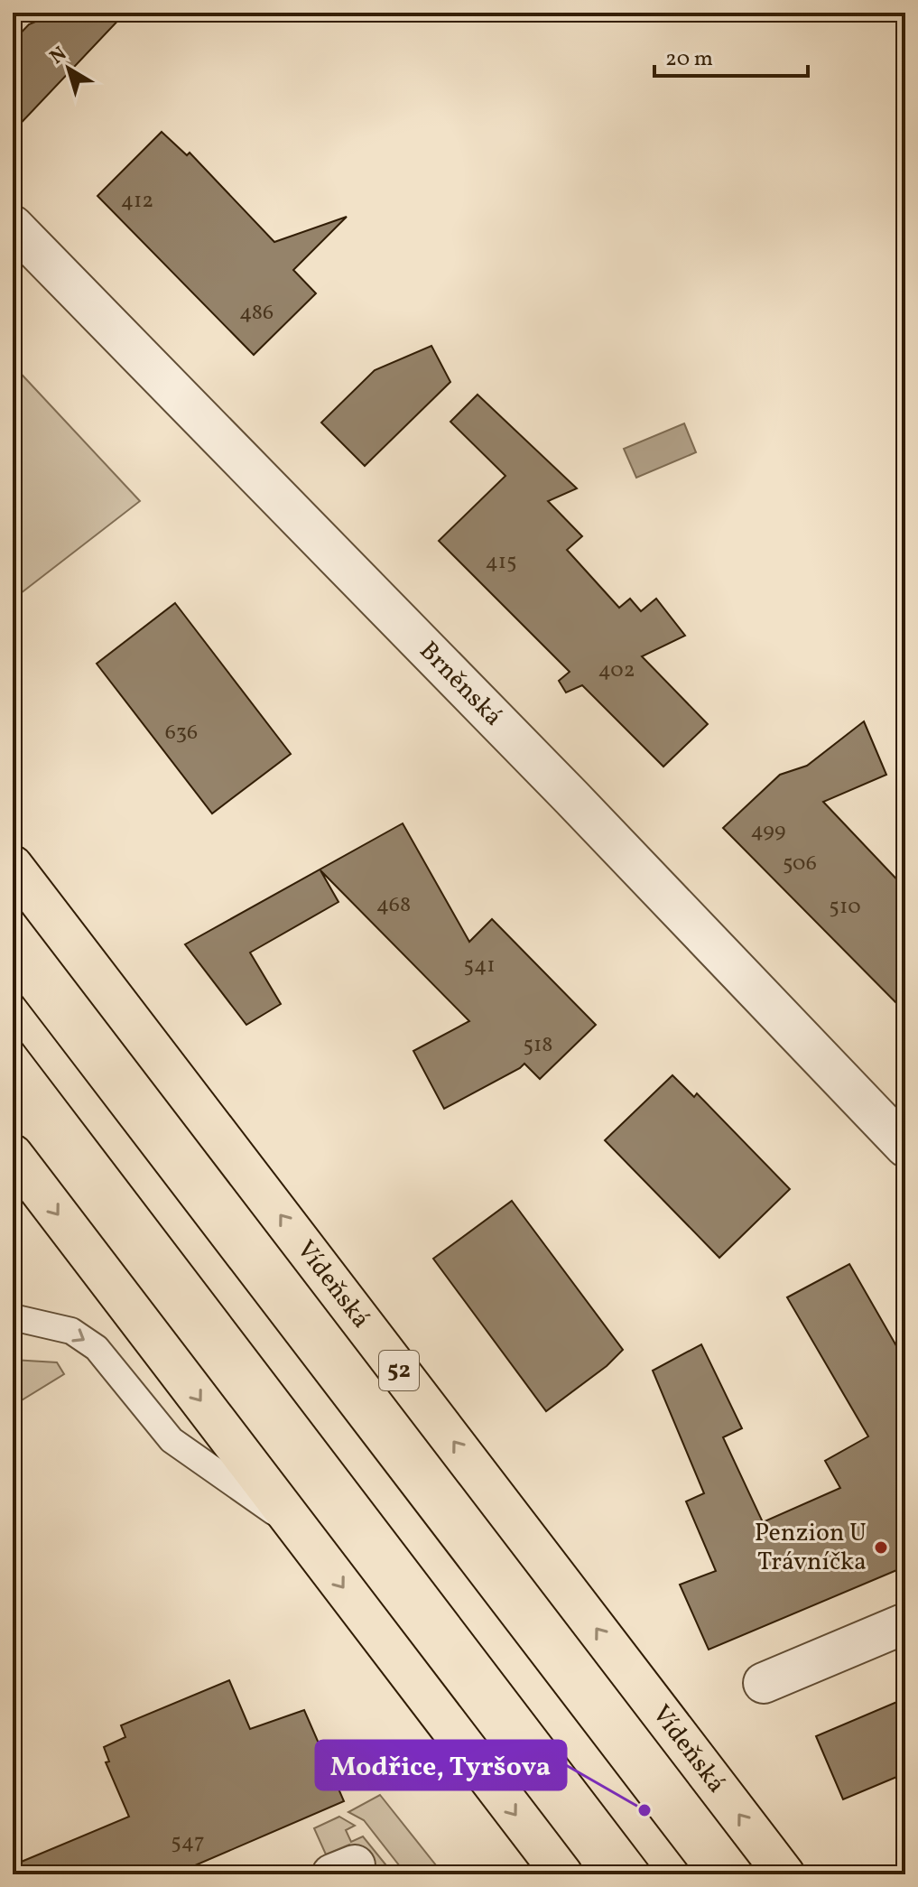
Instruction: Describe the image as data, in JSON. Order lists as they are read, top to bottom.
{
  "streets": {
    "highway": ["Vídeňská", "52"],
    "street": ["Brněnská"]
  },
  "places": ["Penzion U Trávníčka", "Modřice, Tyršova"],
  "house_numbers": [
    "412",
    "486",
    "415",
    "402",
    "636",
    "499",
    "506",
    "468",
    "510",
    "541",
    "518",
    "547"
  ],
  "scale_bar": "20 m",
  "north": "top left"
}
